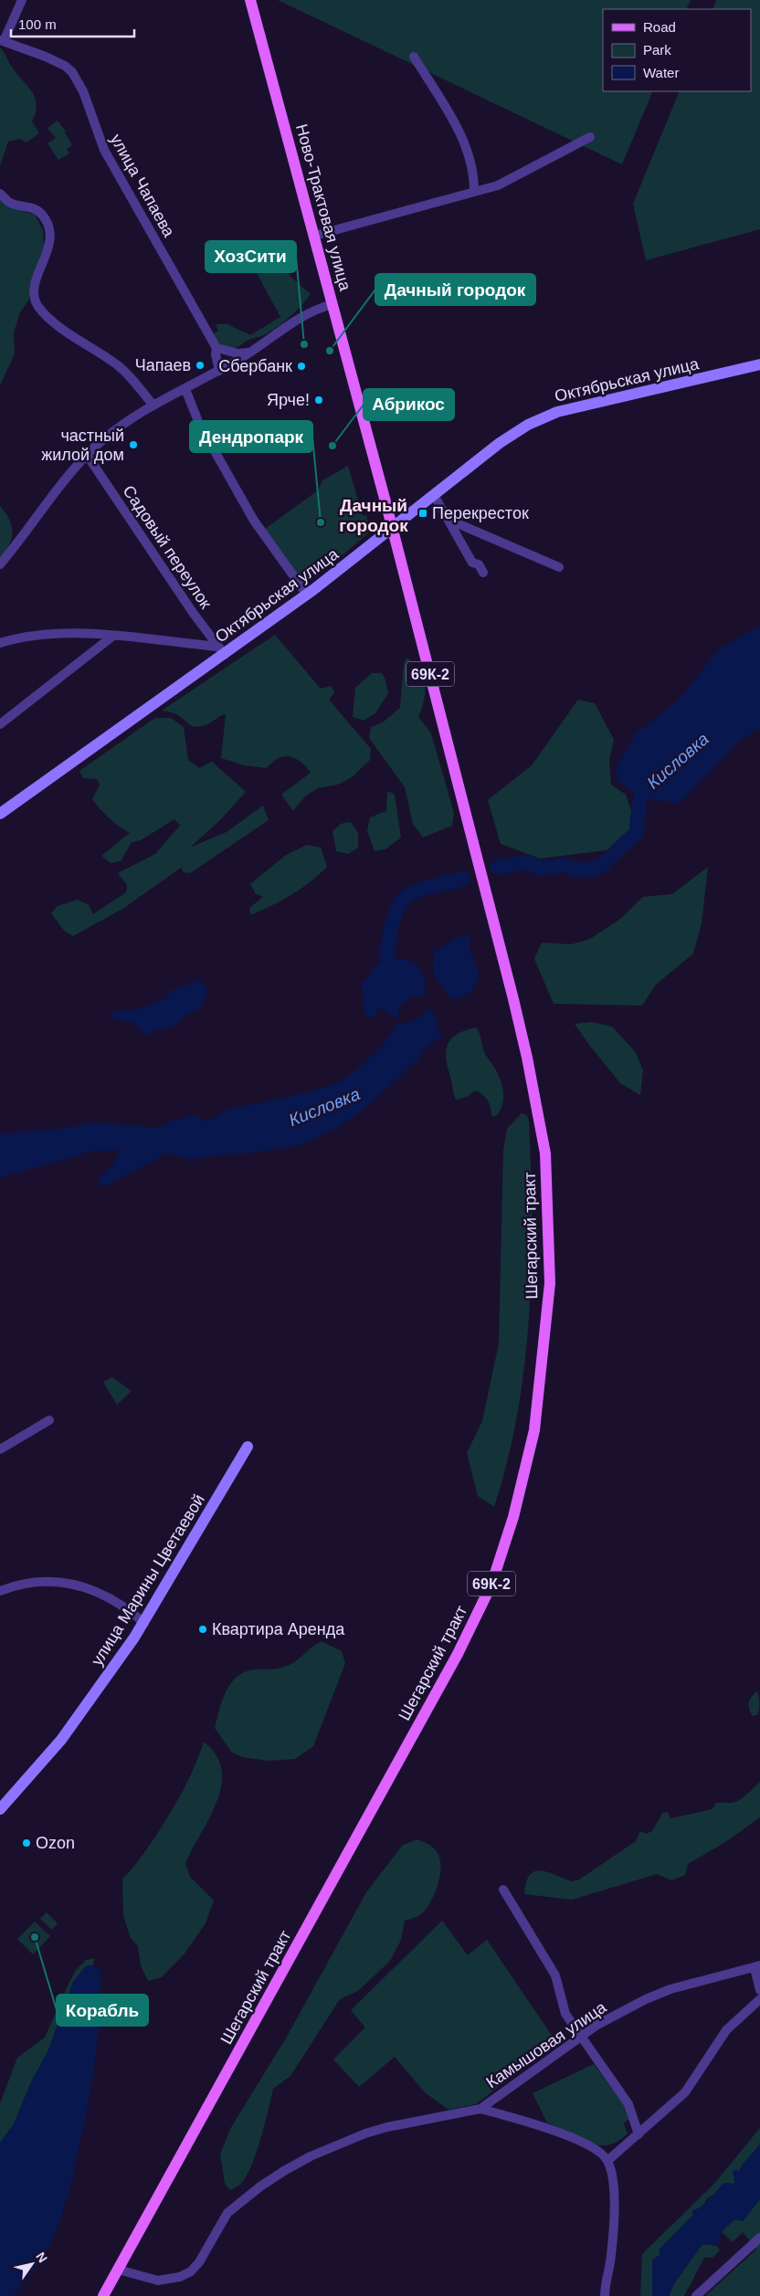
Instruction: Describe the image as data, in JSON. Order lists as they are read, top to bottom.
{
  "streets": {
    "main road": ["Ново-Трактовая улица", "69К-2", "Шегарский тракт"],
    "street": [
      "улица Чапаева",
      "Октябрьская улица",
      "Садовый переулок",
      "улица Марины Цветаевой",
      "Камышовая улица"
    ]
  },
  "crossings": [
    ["Ново-Трактовая улица", "Октябрьская улица"],
    ["Ново-Трактовая улица", "Шегарский тракт"],
    ["Октябрьская улица", "Садовый переулок"],
    ["Октябрьская улица", "Шегарский тракт"]
  ],
  "districts": ["Дачный городок"],
  "water": ["Кисловка"],
  "places": {
    "other": [
      "ХозСити",
      "Дачный городок",
      "Чапаев",
      "Сбербанк",
      "Ярче!",
      "частный жилой дом",
      "Абрикос",
      "Дендропарк",
      "Квартира Аренда",
      "Ozon",
      "Корабль"
    ],
    "transit": ["Перекресток"]
  },
  "legend": ["Road", "Park", "Water"],
  "scale_bar": "100 m",
  "north": "top right"
}
